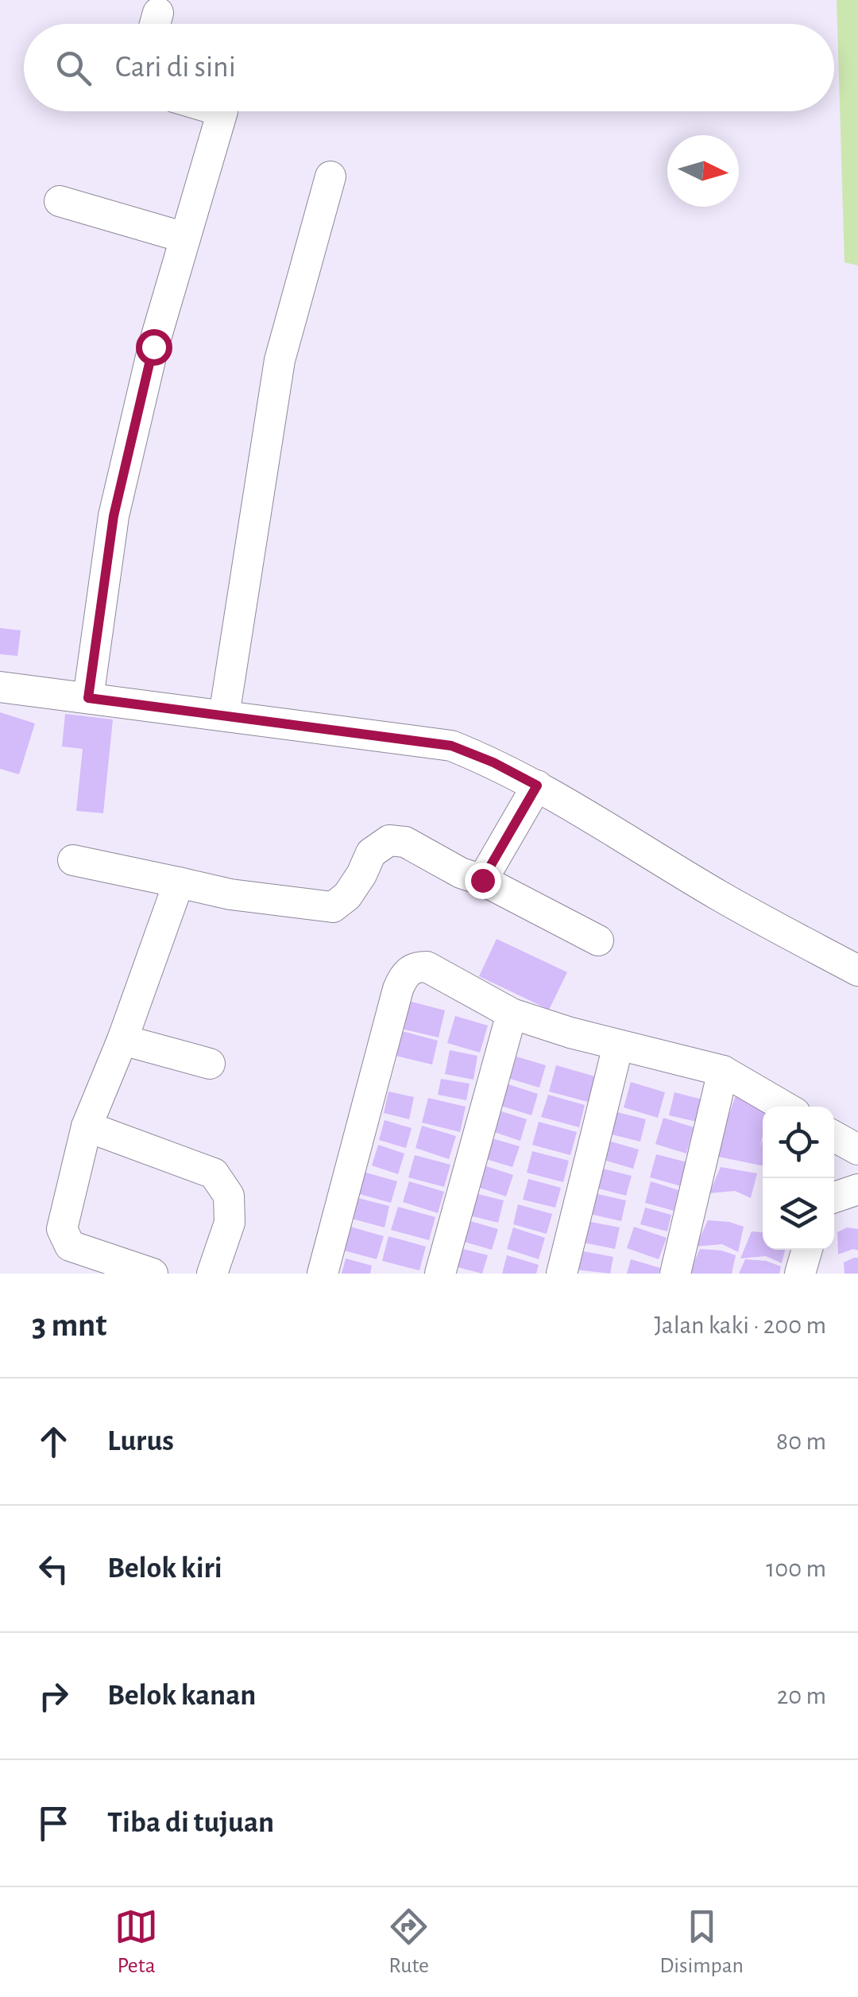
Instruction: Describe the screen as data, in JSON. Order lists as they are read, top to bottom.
{
  "north": "right",
  "page": {
    "search": "Cari di sini",
    "heading": ["3 mnt", "Jalan kaki · 200 m"],
    "list": [
      ["Lurus", "80 m"],
      ["Belok kiri", "100 m"],
      ["Belok kanan", "20 m"],
      "Tiba di tujuan"
    ],
    "nav": ["Peta", "Rute", "Disimpan"]
  }
}
